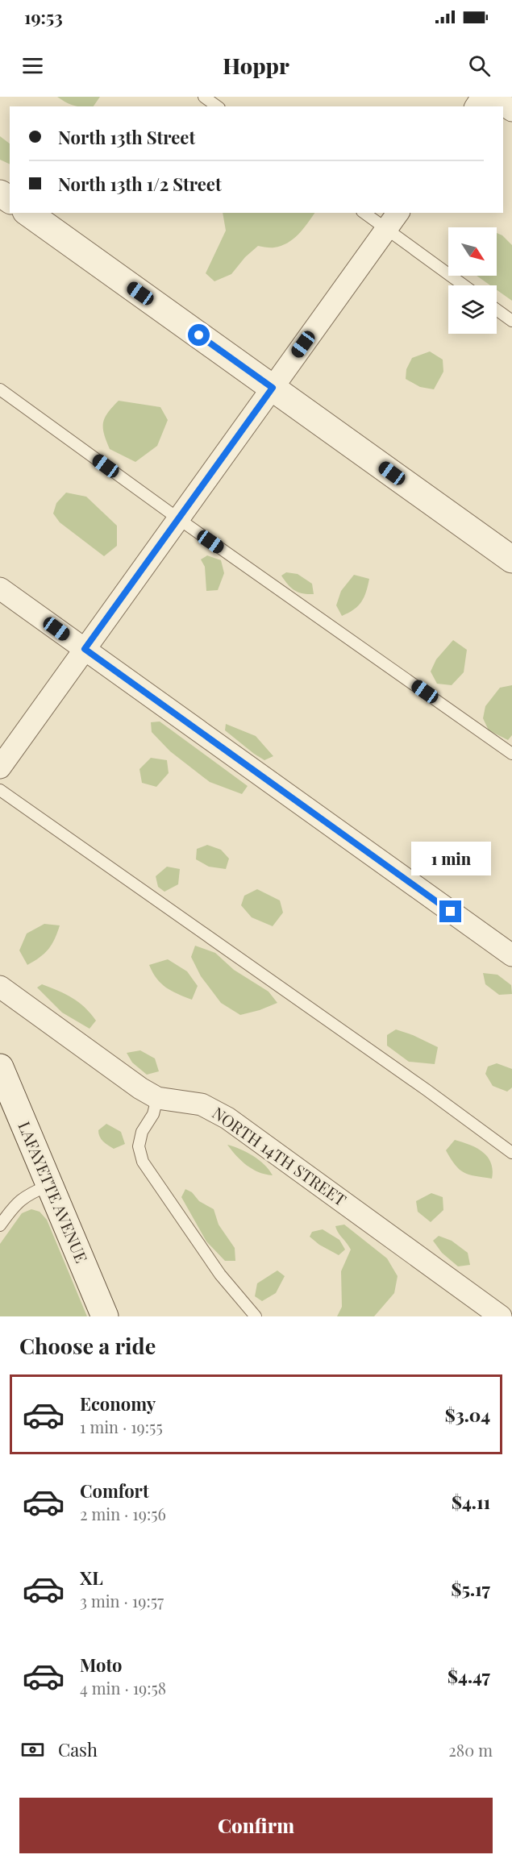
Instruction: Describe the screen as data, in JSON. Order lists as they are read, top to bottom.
{
  "streets": {
    "street": ["NORTH 14TH STREET", "LAFAYETTE AVENUE"]
  },
  "north": "bottom right",
  "page": {
    "status": "19:53",
    "header": "Hoppr",
    "banner": ["North 13th Street", "North 13th 1/2 Street"],
    "bubble": "1 min",
    "heading": "Choose a ride",
    "list": [
      {
        "name": "Economy",
        "note": "1 min · 19:55",
        "value": "$3.04"
      },
      {
        "name": "Comfort",
        "note": "2 min · 19:56",
        "value": "$4.11"
      },
      {
        "name": "XL",
        "note": "3 min · 19:57",
        "value": "$5.17"
      },
      {
        "name": "Moto",
        "note": "4 min · 19:58",
        "value": "$4.47"
      }
    ],
    "pay": ["Cash", "280 m"],
    "buttons": "Confirm"
  }
}
